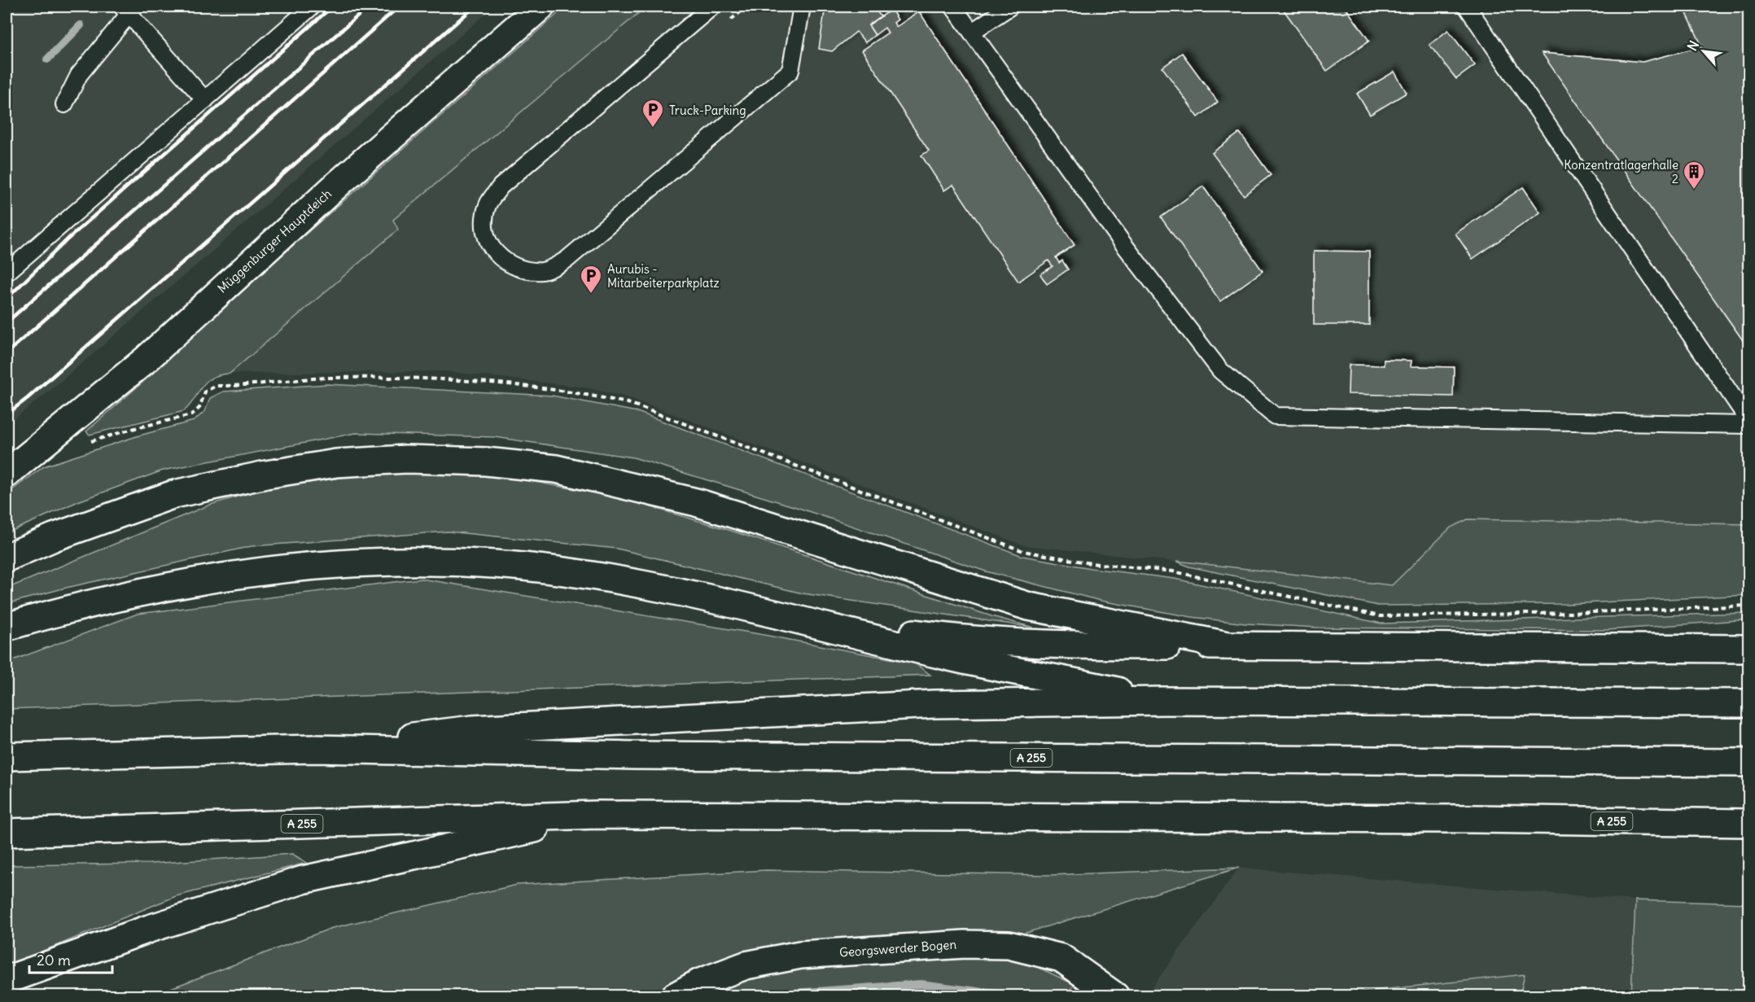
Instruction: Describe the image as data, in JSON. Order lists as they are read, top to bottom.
{
  "streets": {
    "main road": ["Müggenburger Hauptdeich", "A 255", "Georgswerder Bogen"]
  },
  "places": {
    "parking": ["Truck-Parking", "Aurubis - Mitarbeiterparkplatz"],
    "building": ["Konzentratlagerhalle 2"]
  },
  "scale_bar": "20 m",
  "north": "top left"
}
